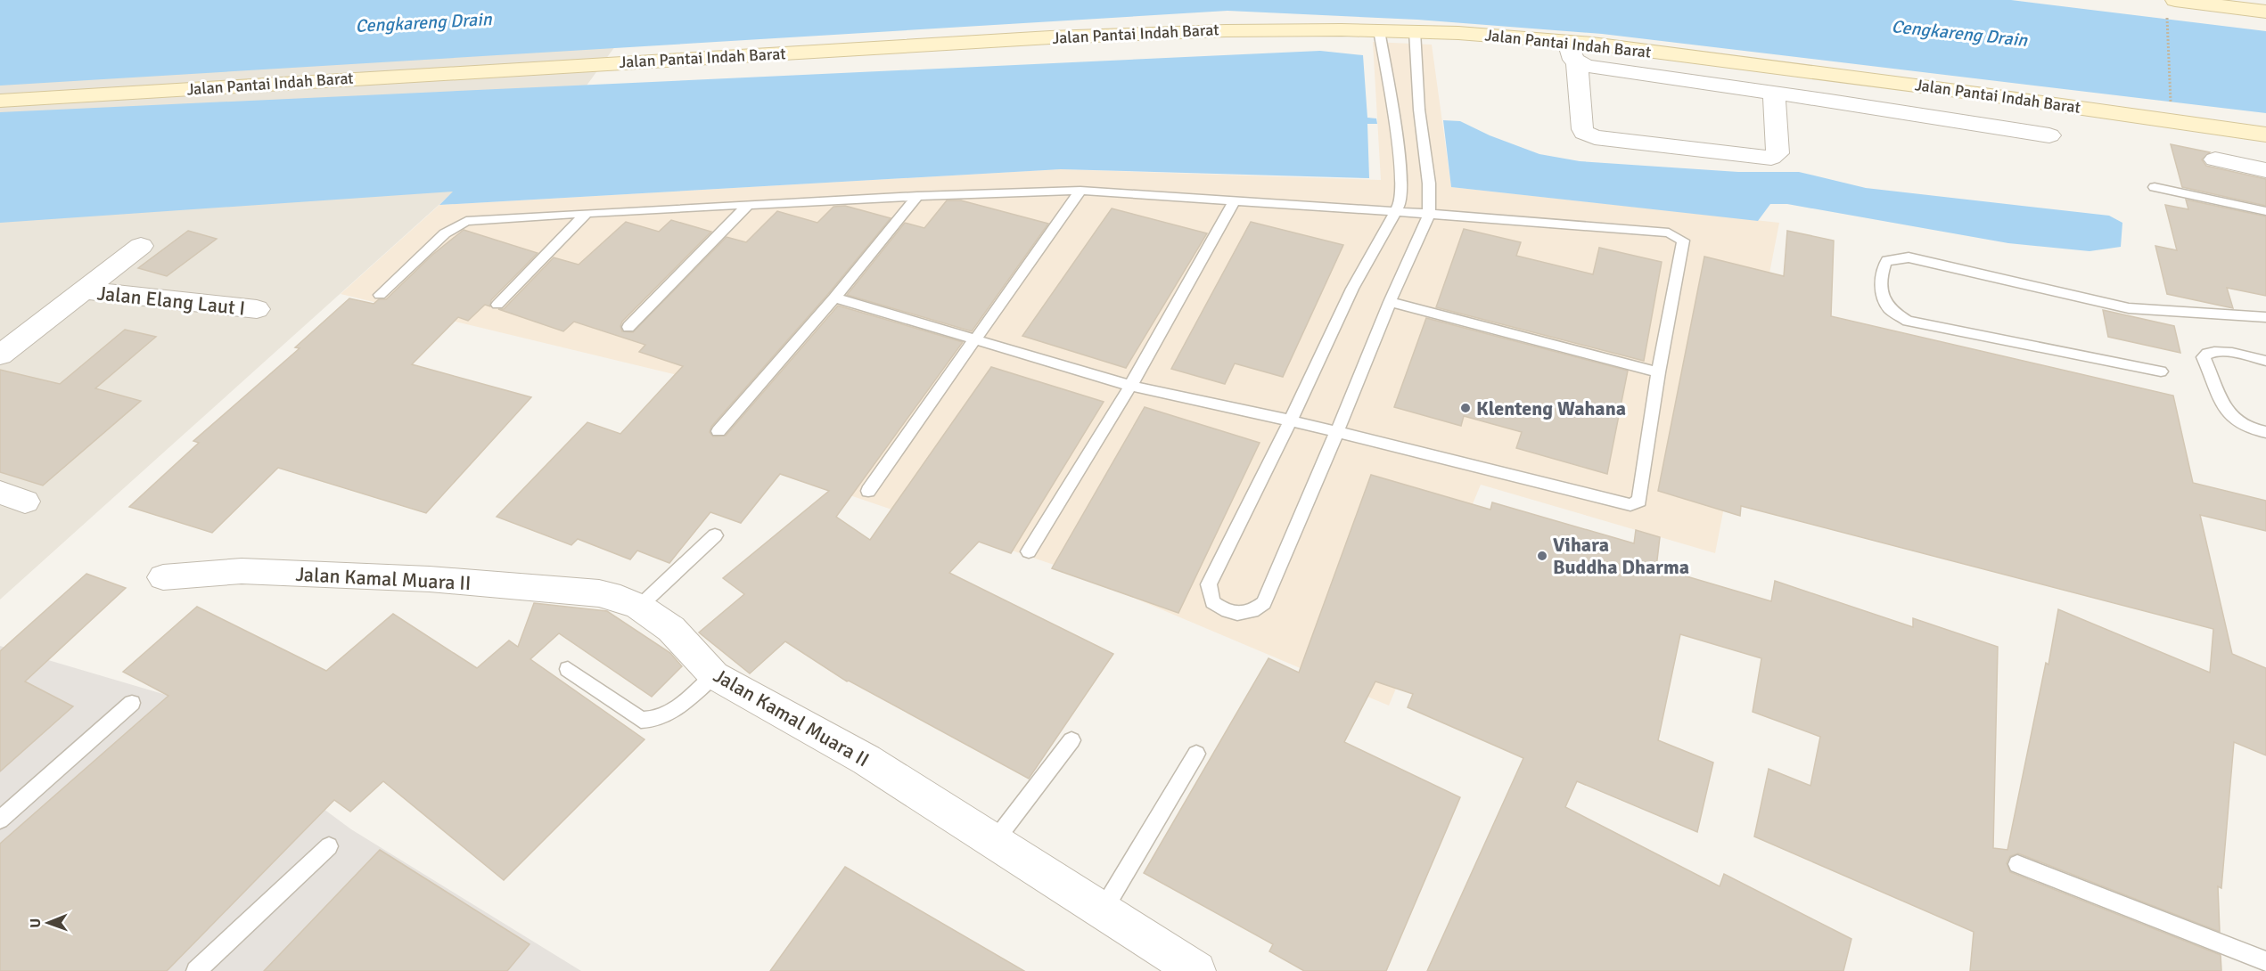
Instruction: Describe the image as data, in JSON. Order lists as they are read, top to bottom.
{
  "streets": {
    "main road": ["Jalan Pantai Indah Barat"],
    "street": ["Jalan Elang Laut I", "Jalan Kamal Muara II"]
  },
  "water": ["Cengkareng Drain"],
  "places": ["Klenteng Wahana", "Vihara Buddha Dharma"],
  "north": "left"
}
